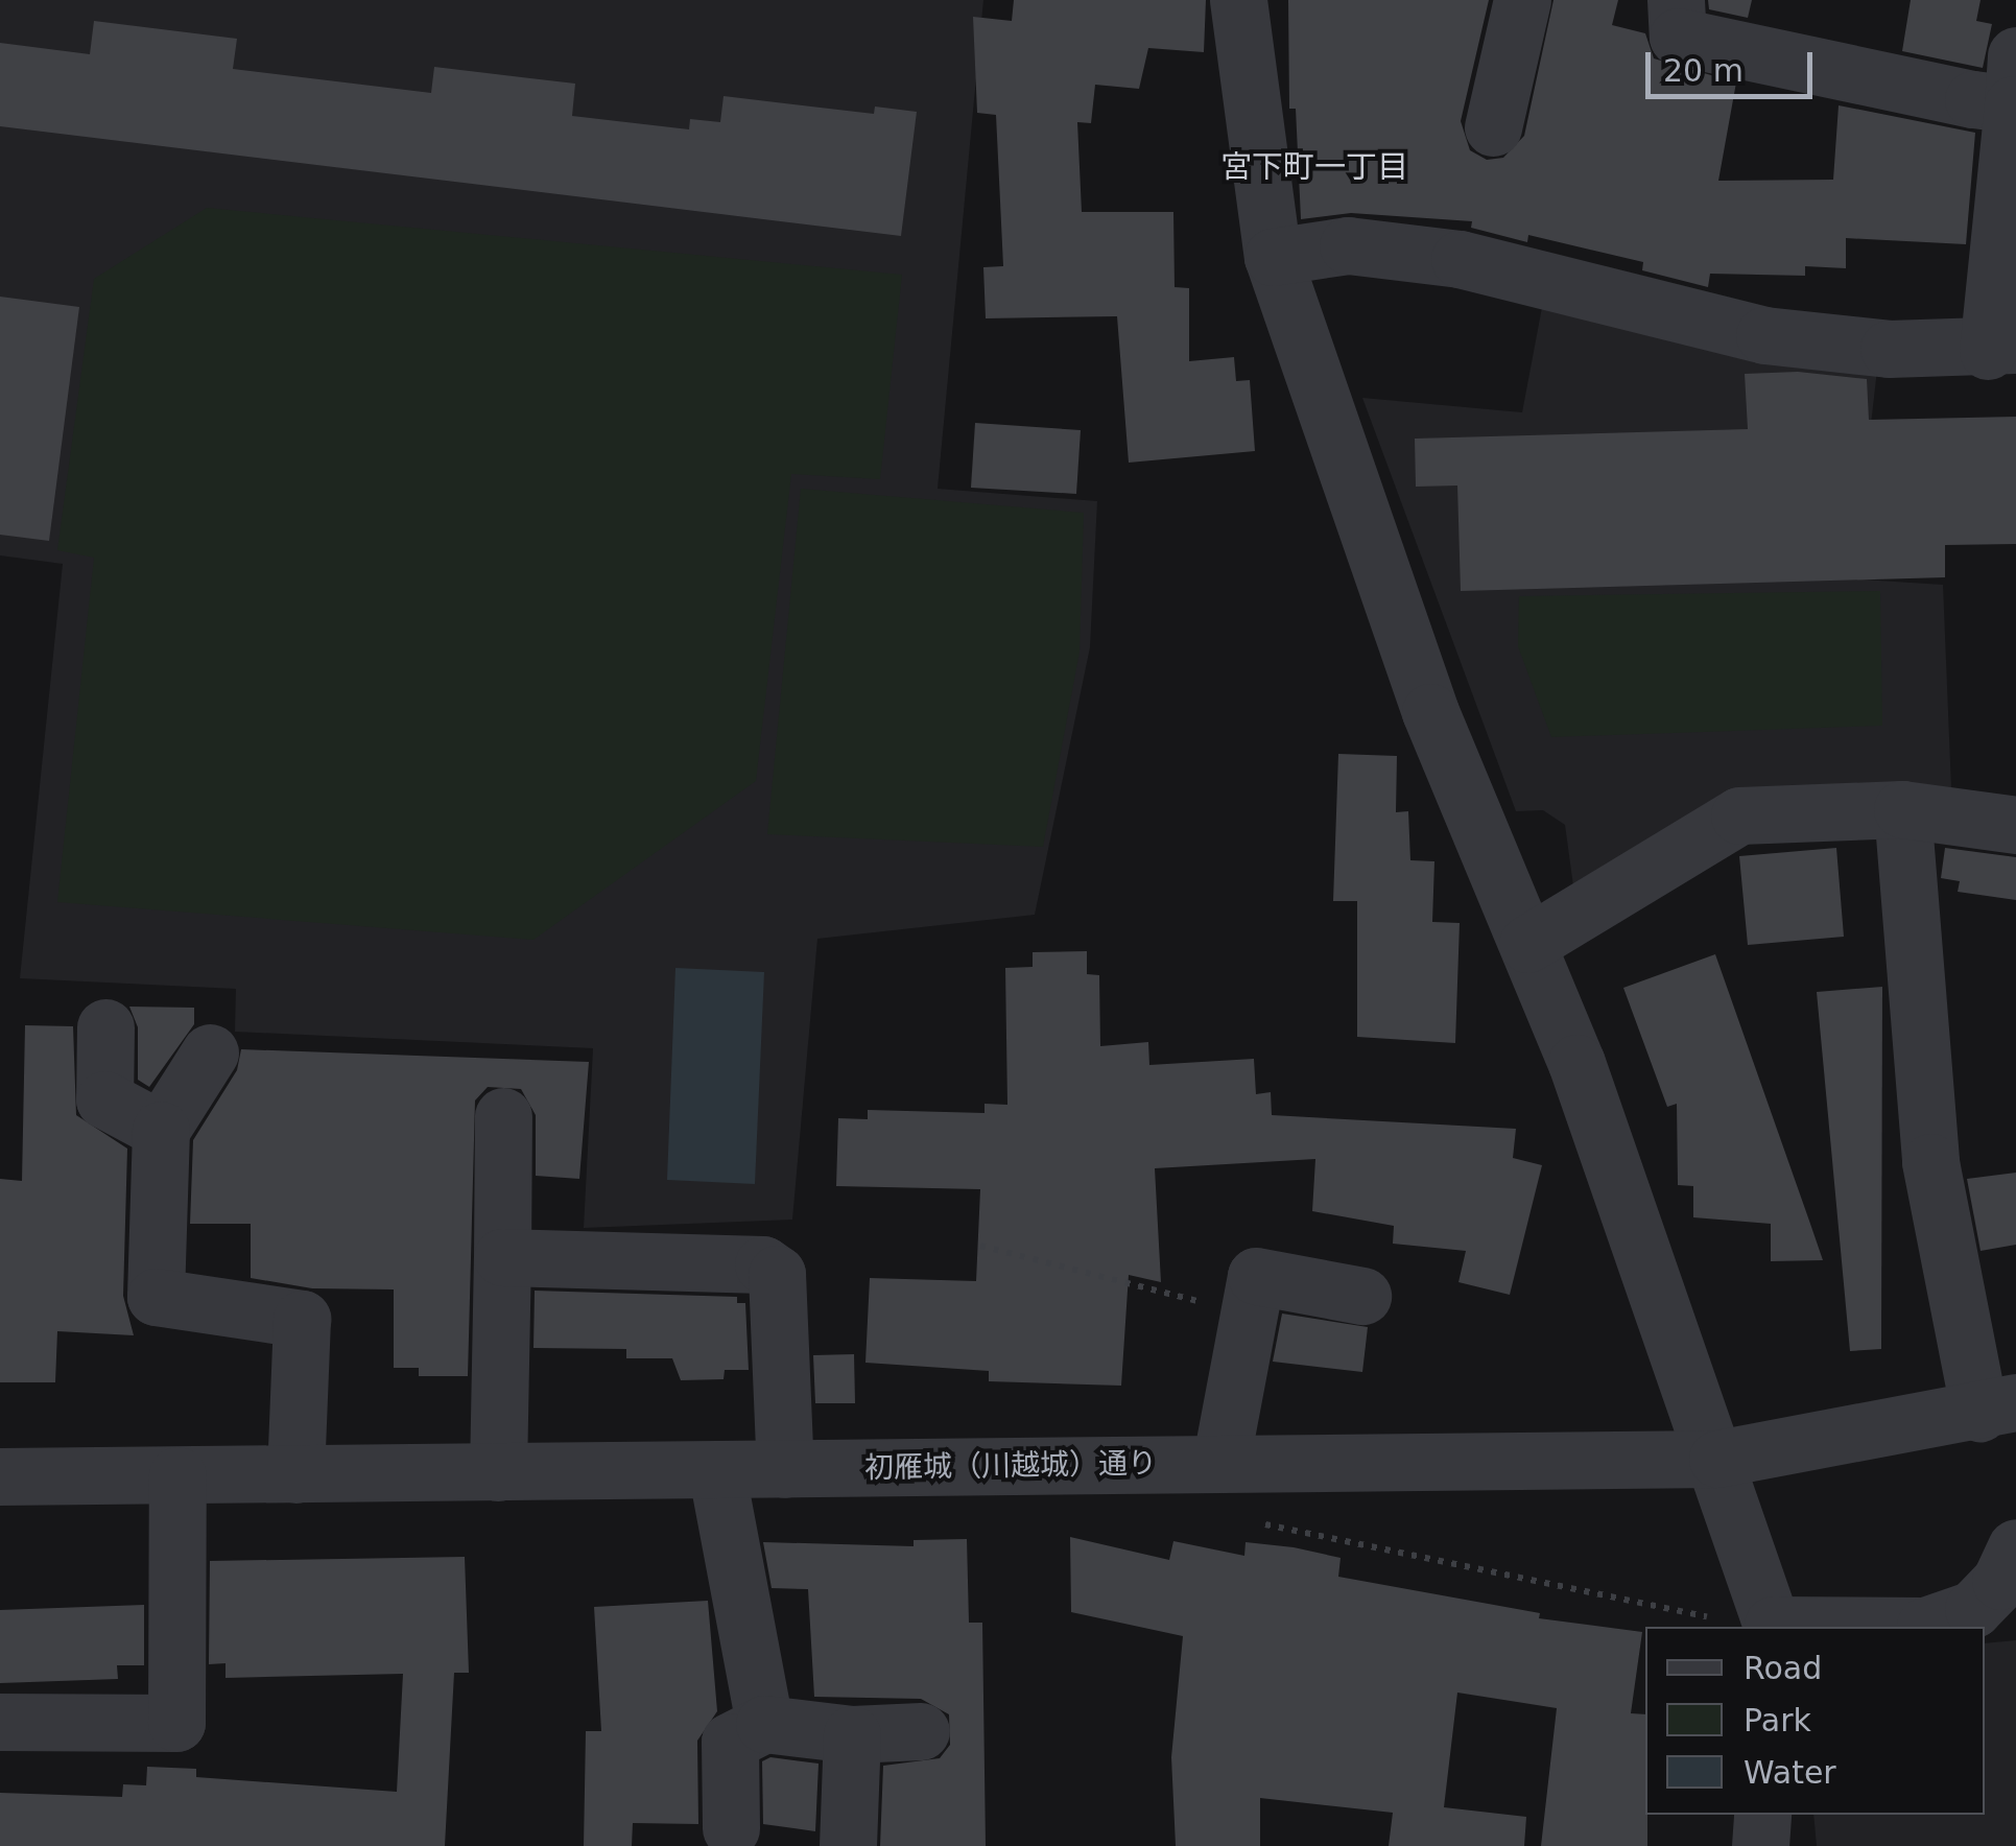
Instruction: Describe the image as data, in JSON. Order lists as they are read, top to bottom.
{
  "streets": {
    "street": ["初雁城（川越城）通り"]
  },
  "districts": ["宮下町一丁目"],
  "legend": ["Road", "Park", "Water"],
  "scale_bar": "20 m"
}
